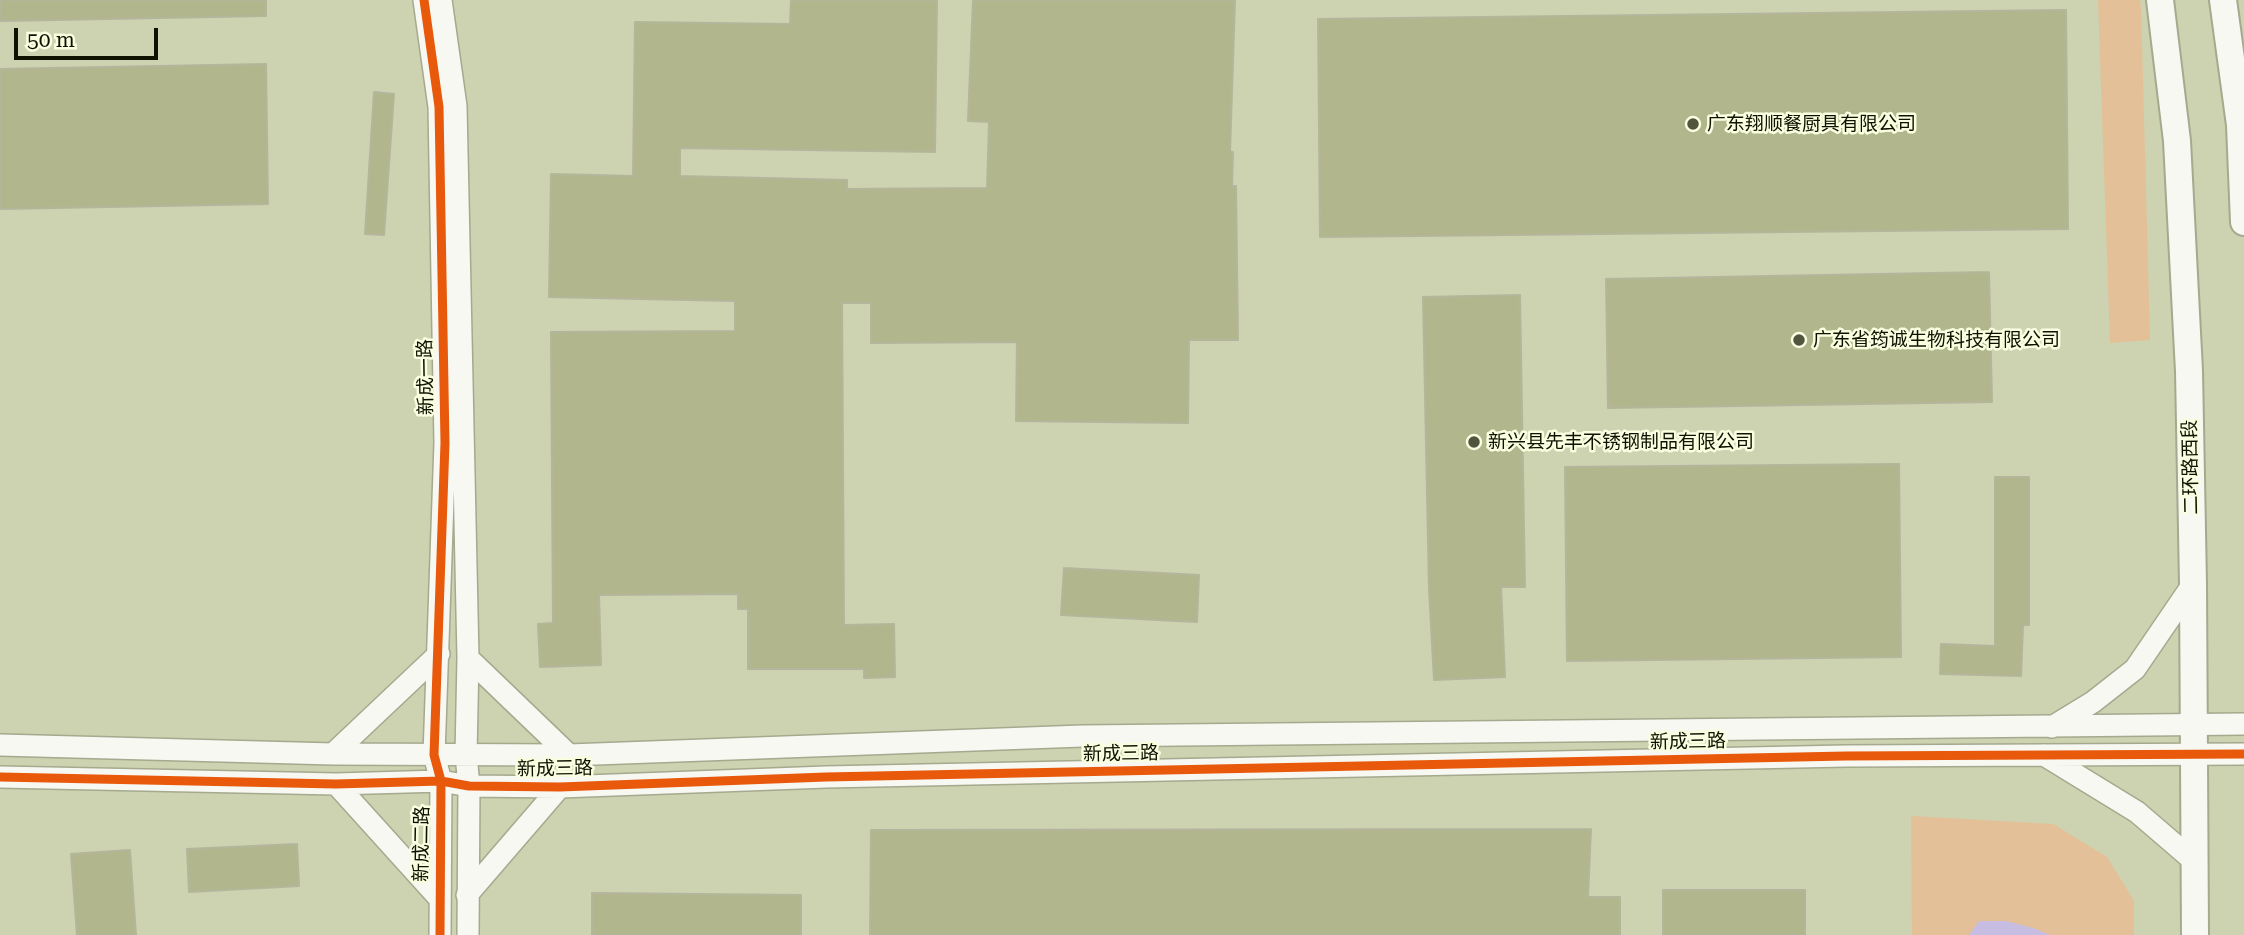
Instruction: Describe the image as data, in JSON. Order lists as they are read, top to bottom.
{
  "streets": {
    "main road": ["二环路西段"],
    "street": ["新成一路", "新成三路", "新成二路"]
  },
  "crossings": [
    ["新成一路", "新成三路"],
    ["新成一路", "新成二路"],
    ["二环路西段", "新成三路"],
    ["新成三路", "新成二路"]
  ],
  "places": ["广东翔顺餐厨具有限公司", "广东省筠诚生物科技有限公司", "新兴县先丰不锈钢制品有限公司"],
  "scale_bar": "50 m"
}
